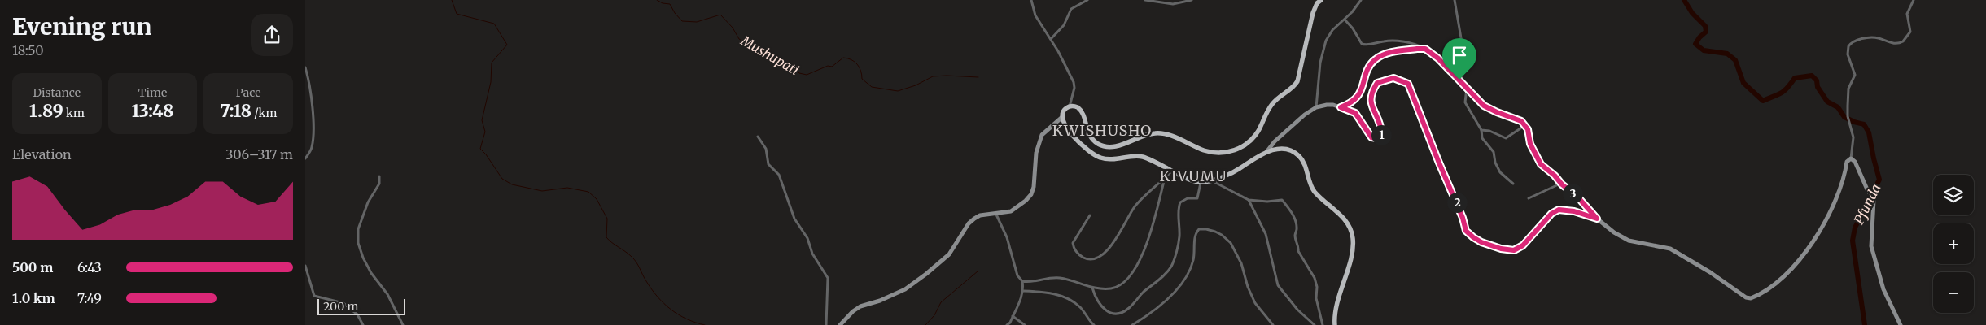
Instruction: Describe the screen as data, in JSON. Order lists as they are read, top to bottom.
{
  "districts": ["KWISHUSHO", "KIVUMU"],
  "water": ["Mushupati", "Pfunda"],
  "scale_bar": "200 m",
  "page": {
    "heading": ["Evening run", "18:50"],
    "stats": [
      ["Distance", "1.89 km"],
      ["Time", "13:48"],
      ["Pace", "7:18 /km"]
    ],
    "pins": ["1", "3", "2"],
    "chart": ["Elevation", "306–317 m"],
    "map_buttons": ["+", "−"],
    "list": [
      {
        "name": "500 m",
        "note": "6:43"
      },
      {
        "name": "1.0 km",
        "note": "7:49"
      }
    ],
    "scale": "200 m"
  }
}
